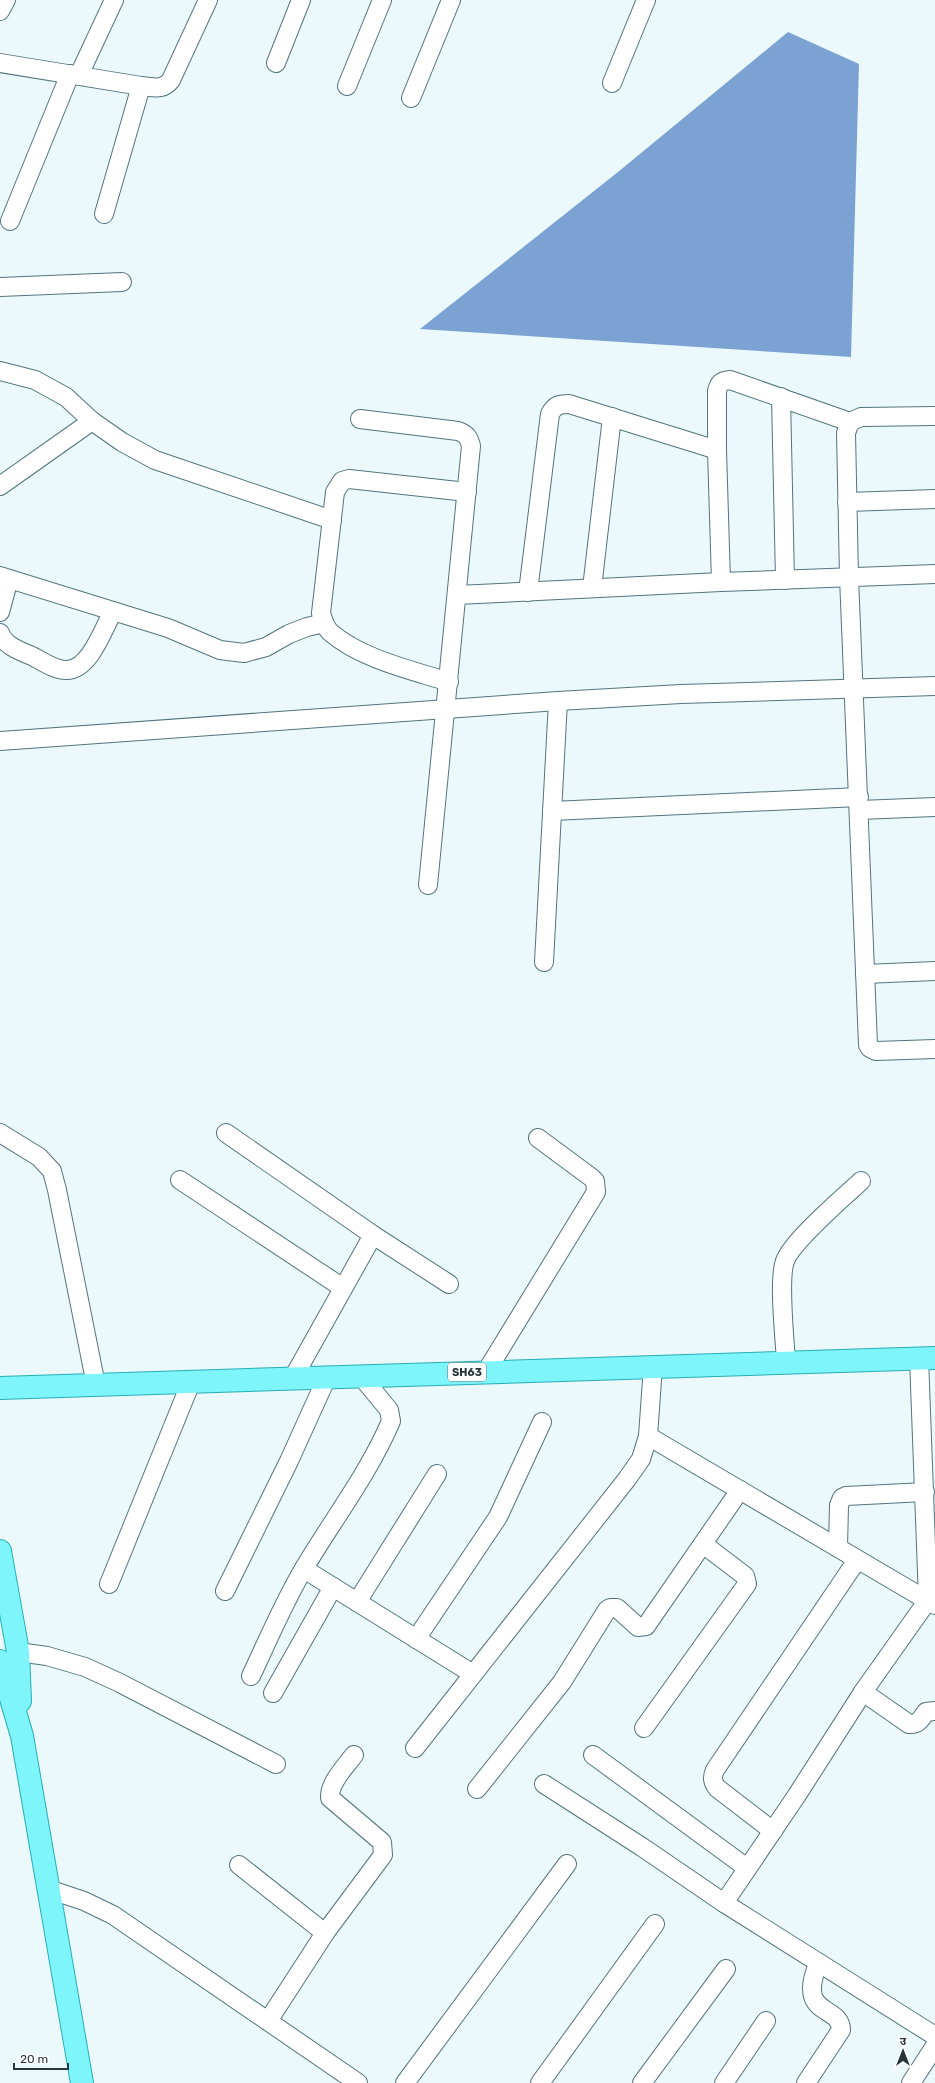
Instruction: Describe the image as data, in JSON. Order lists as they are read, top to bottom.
{
  "streets": {
    "main road": ["SH63"]
  },
  "scale_bar": "20 m",
  "north": "top"
}
